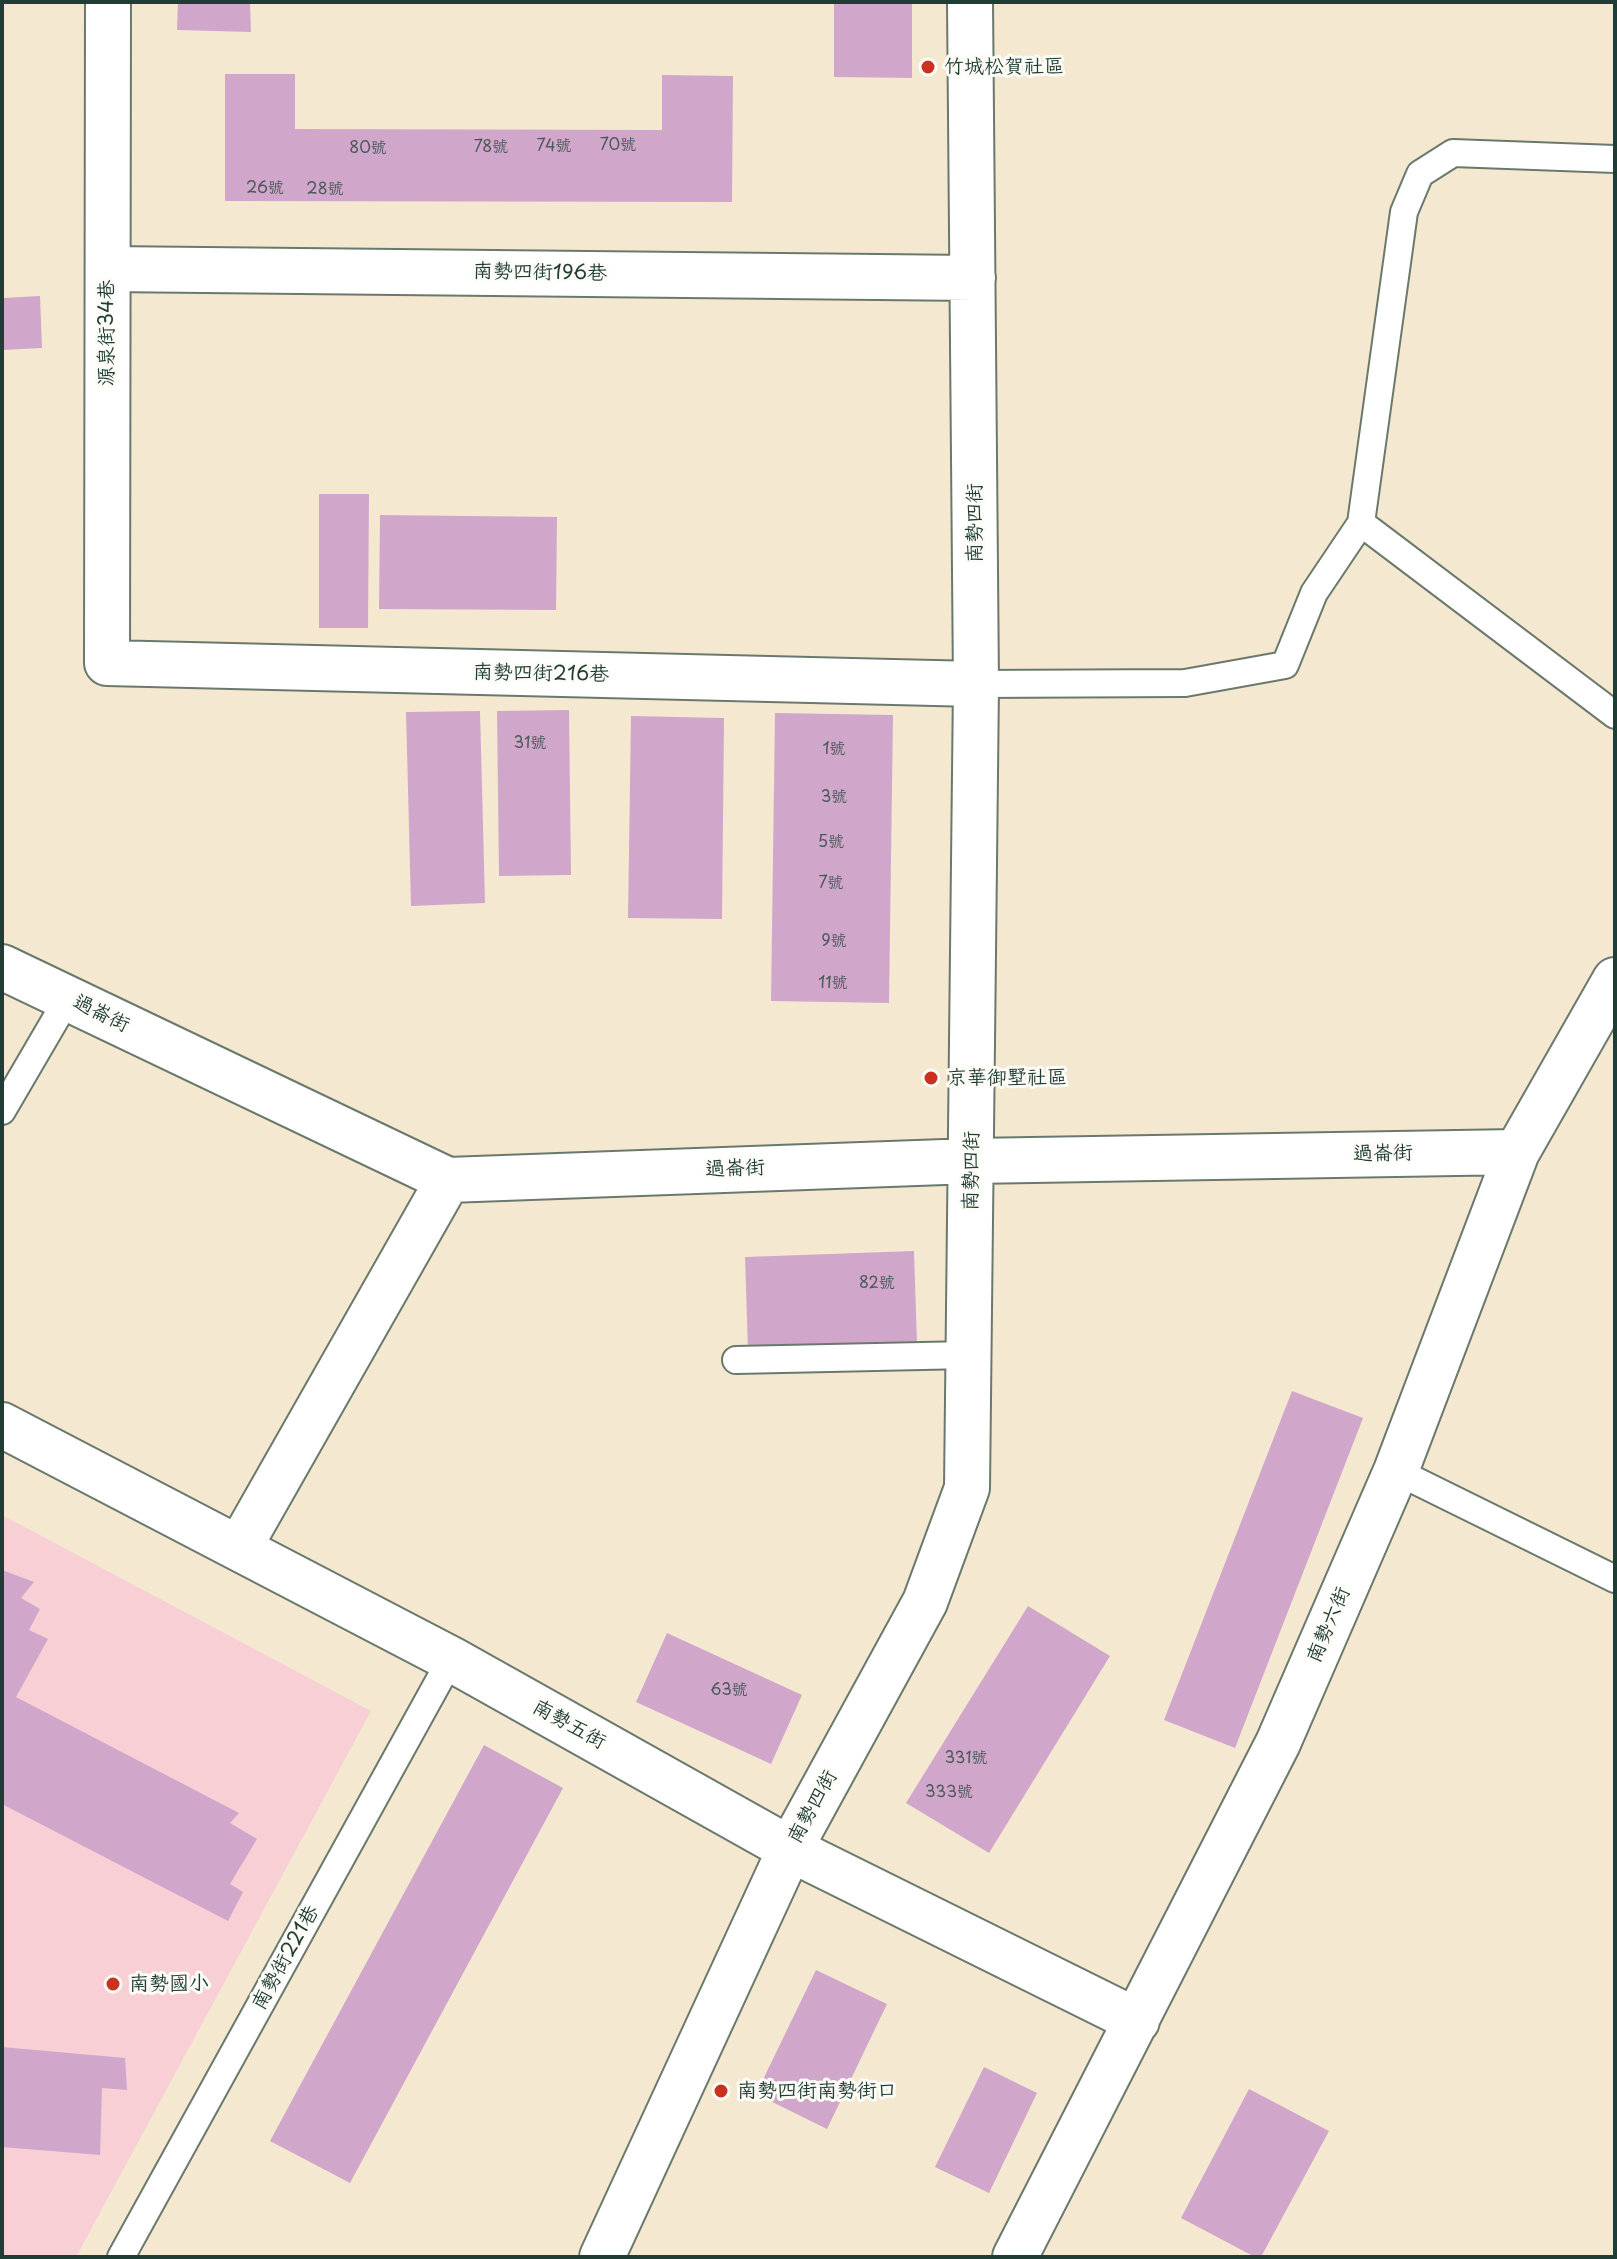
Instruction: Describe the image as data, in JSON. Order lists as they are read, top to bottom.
{
  "streets": {
    "street": [
      "南勢四街196巷",
      "源泉街34巷",
      "南勢四街",
      "南勢四街216巷",
      "過崙街",
      "南勢六街",
      "南勢五街"
    ],
    "lane": ["南勢街221巷"]
  },
  "crossings": [
    ["南勢四街196巷", "源泉街34巷"],
    ["南勢四街196巷", "南勢四街"],
    ["源泉街34巷", "南勢四街216巷"],
    ["南勢四街", "南勢四街216巷"],
    ["南勢四街", "過崙街"],
    ["南勢四街", "南勢五街"],
    ["過崙街", "南勢六街"],
    ["南勢六街", "南勢五街"],
    ["南勢五街", "南勢街221巷"]
  ],
  "places": [
    "竹城松賀社區",
    "京華御墅社區",
    "南勢國小",
    "南勢四街南勢街口"
  ],
  "house_numbers": [
    "70號",
    "74號",
    "78號",
    "80號",
    "26號",
    "28號",
    "31號",
    "1號",
    "3號",
    "5號",
    "7號",
    "9號",
    "11號",
    "82號",
    "63號",
    "331號",
    "333號"
  ]
}
